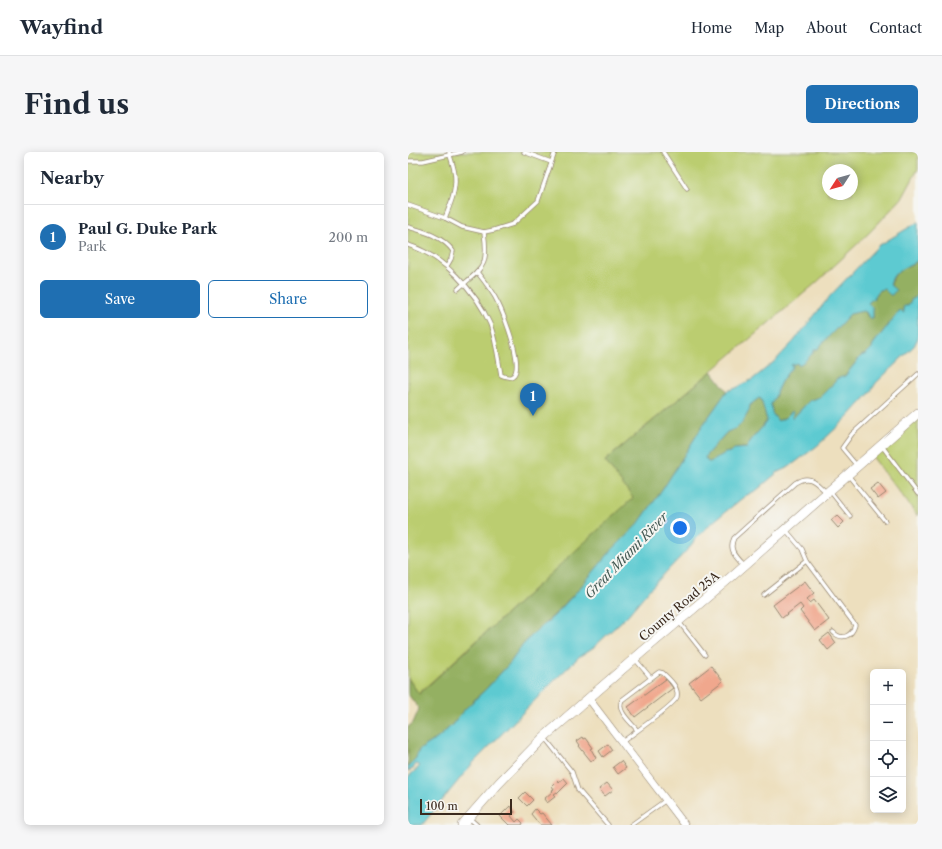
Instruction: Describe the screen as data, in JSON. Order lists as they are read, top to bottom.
{
  "streets": {
    "main road": ["County Road 25A"]
  },
  "water": ["Great Miami River"],
  "scale_bar": "100 m",
  "north": "bottom left",
  "page": {
    "header": "Wayfind",
    "nav": [
      "Home",
      "Map",
      "About",
      "Contact"
    ],
    "buttons": [
      "Directions",
      ["Save", "Share"]
    ],
    "title": "Find us",
    "heading": "Nearby",
    "list": [
      {
        "mark": "1",
        "name": "Paul G. Duke Park",
        "note": "Park",
        "value": "200 m"
      }
    ],
    "pins": "1",
    "map_buttons": ["+", "−"],
    "scale": "100 m"
  }
}
